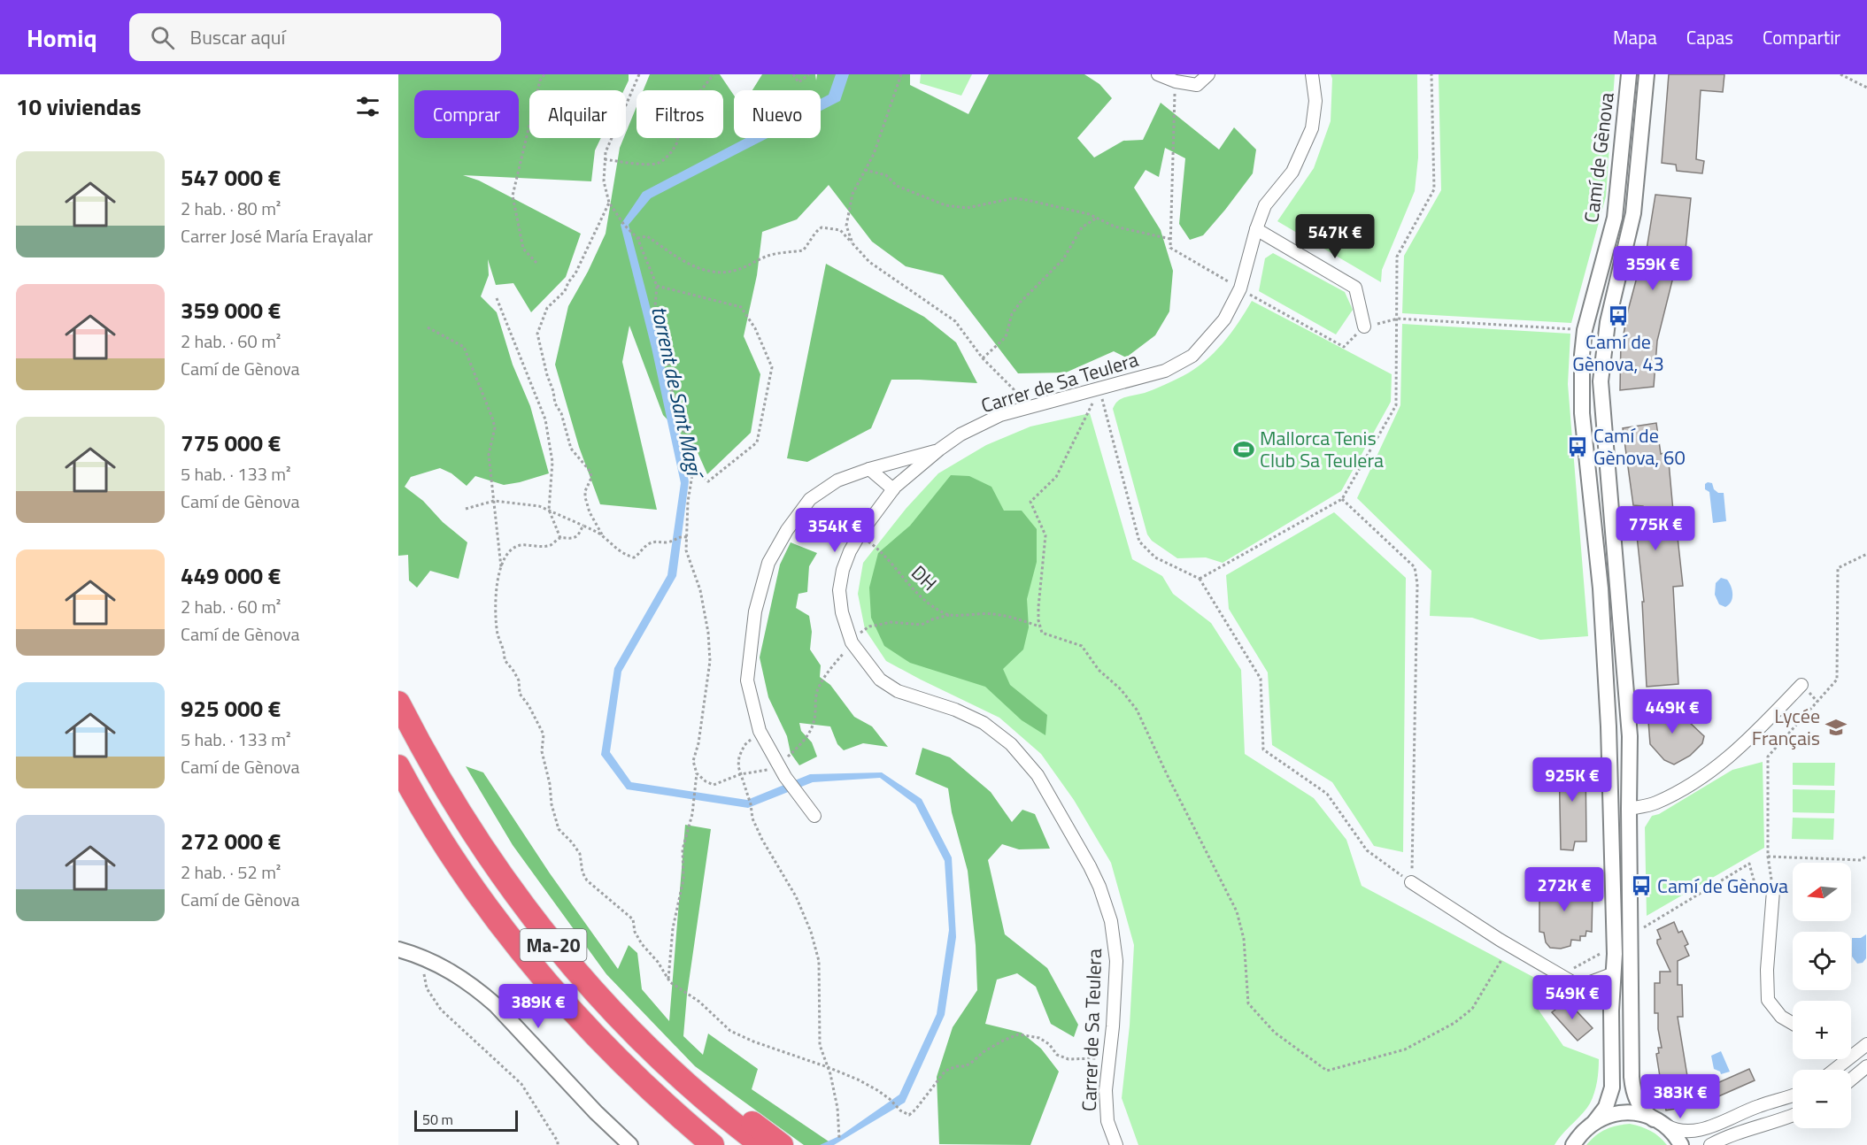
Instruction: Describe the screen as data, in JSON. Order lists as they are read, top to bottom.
{
  "streets": {
    "highway": ["Ma-20"],
    "street": ["Camí de Gènova", "Carrer de Sa Teulera"],
    "path": ["DH"]
  },
  "crossings": [
    ["Carrer de Sa Teulera", "DH"]
  ],
  "water": ["torrent de Sant Magí"],
  "places": {
    "bus stop": ["Camí de Gènova, 43", "Camí de Gènova, 60", "Camí de Gènova"],
    "sports": ["Mallorca Tenis Club Sa Teulera"],
    "school or university": ["Lycée Français"]
  },
  "scale_bar": "50 m",
  "north": "left",
  "page": {
    "header": "Homiq",
    "search": "Buscar aquí",
    "nav": ["Mapa", "Capas", "Compartir"],
    "heading": "10 viviendas",
    "chip": [
      "Comprar",
      "Alquilar",
      "Filtros",
      "Nuevo"
    ],
    "list": [
      {
        "name": "547 000 €",
        "note": "2 hab. · 80 m² · Carrer José María Erayalar"
      },
      {
        "name": "359 000 €",
        "note": "2 hab. · 60 m² · Camí de Gènova"
      },
      {
        "name": "775 000 €",
        "note": "5 hab. · 133 m² · Camí de Gènova"
      },
      {
        "name": "449 000 €",
        "note": "2 hab. · 60 m² · Camí de Gènova"
      },
      {
        "name": "925 000 €",
        "note": "5 hab. · 133 m² · Camí de Gènova"
      },
      {
        "name": "272 000 €",
        "note": "2 hab. · 52 m² · Camí de Gènova"
      }
    ],
    "price": [
      "547K €",
      "359K €",
      "775K €",
      "354K €",
      "449K €",
      "925K €",
      "272K €",
      "549K €",
      "389K €",
      "383K €"
    ],
    "map_buttons": ["+", "−"],
    "scale": "50 m"
  }
}
